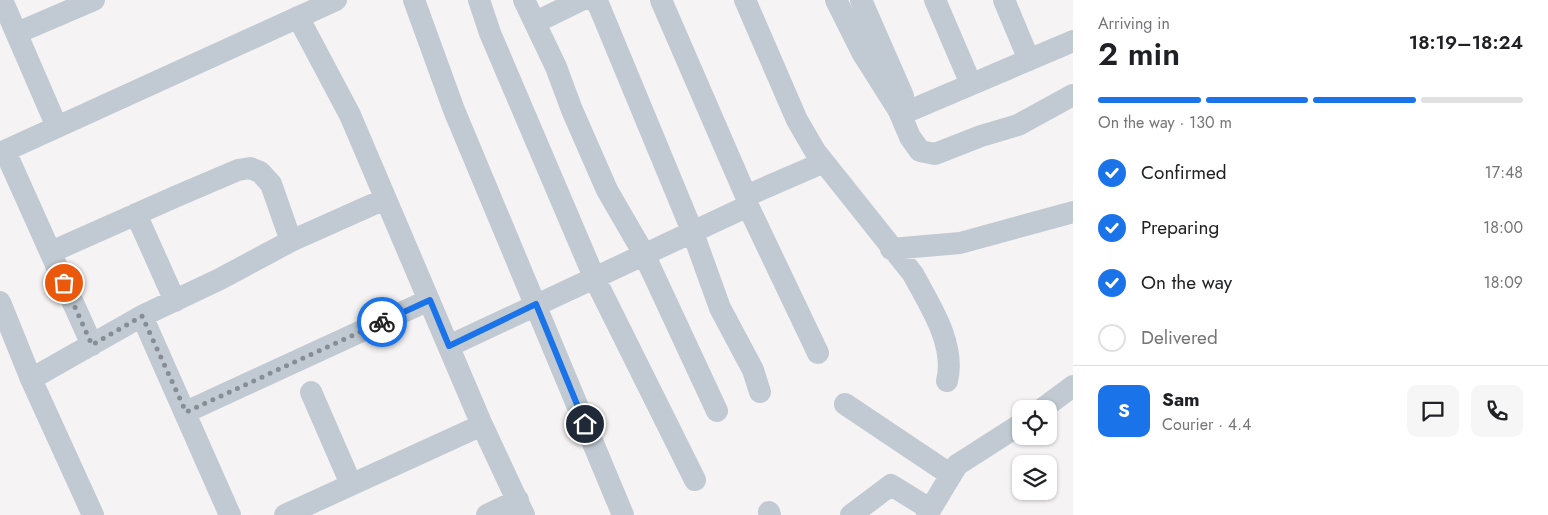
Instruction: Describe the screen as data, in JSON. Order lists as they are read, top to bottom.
{
  "page": {
    "heading": ["2 min", "Arriving in", "18:19–18:24"],
    "panel": ["Sam", "Courier · 4.4"],
    "bar": "On the way · 130 m",
    "list": [
      ["Confirmed", "17:48"],
      ["Preparing", "18:00"],
      ["On the way", "18:09"],
      "Delivered"
    ],
    "round": "S"
  }
}
